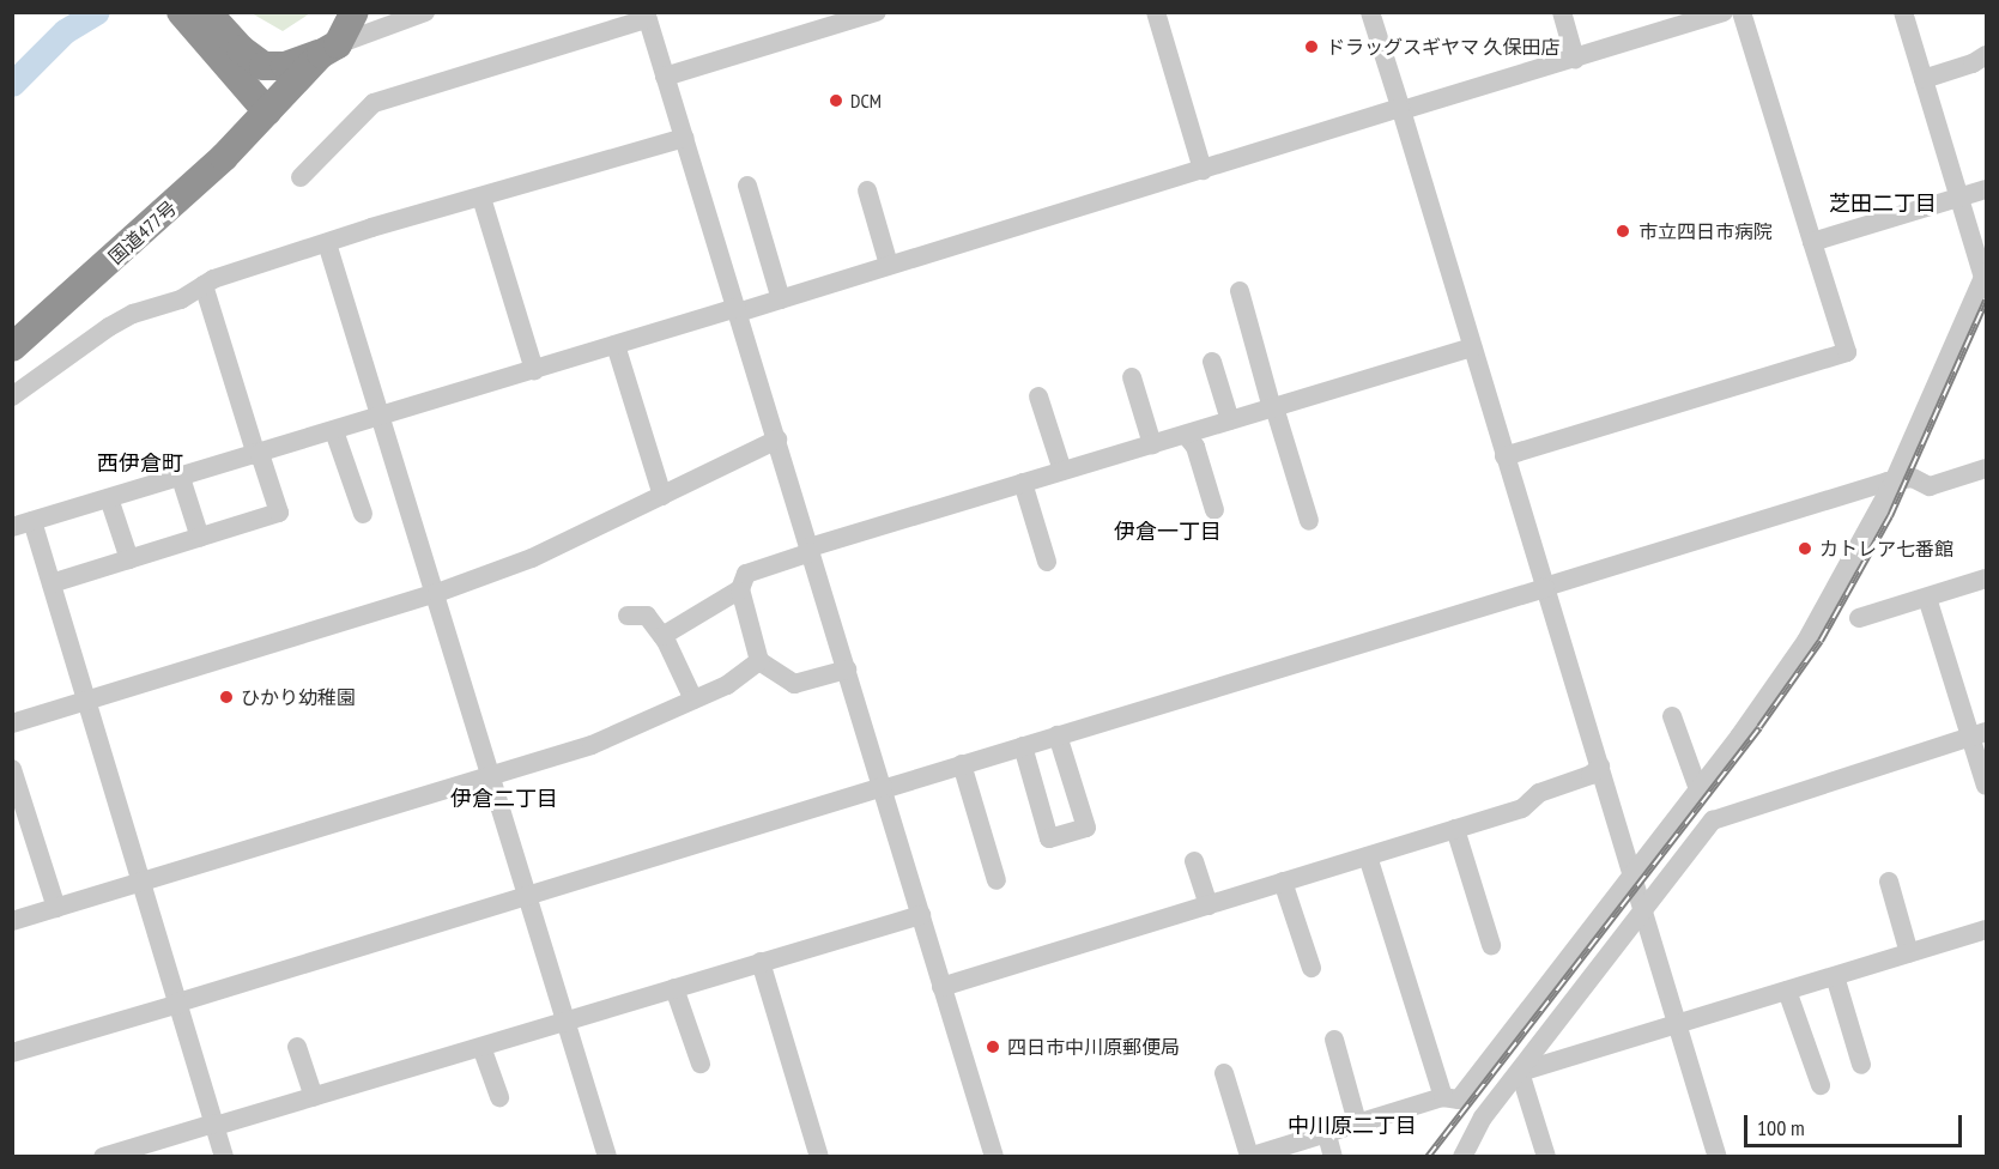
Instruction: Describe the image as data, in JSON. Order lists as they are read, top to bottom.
{
  "streets": {
    "highway": ["国道477号"]
  },
  "districts": [
    "芝田二丁目",
    "西伊倉町",
    "伊倉一丁目",
    "伊倉二丁目",
    "中川原二丁目"
  ],
  "places": [
    "ドラッグスギヤマ 久保田店",
    "DCM",
    "市立四日市病院",
    "カトレア七番館",
    "ひかり幼稚園",
    "四日市中川原郵便局"
  ],
  "scale_bar": "100 m"
}
